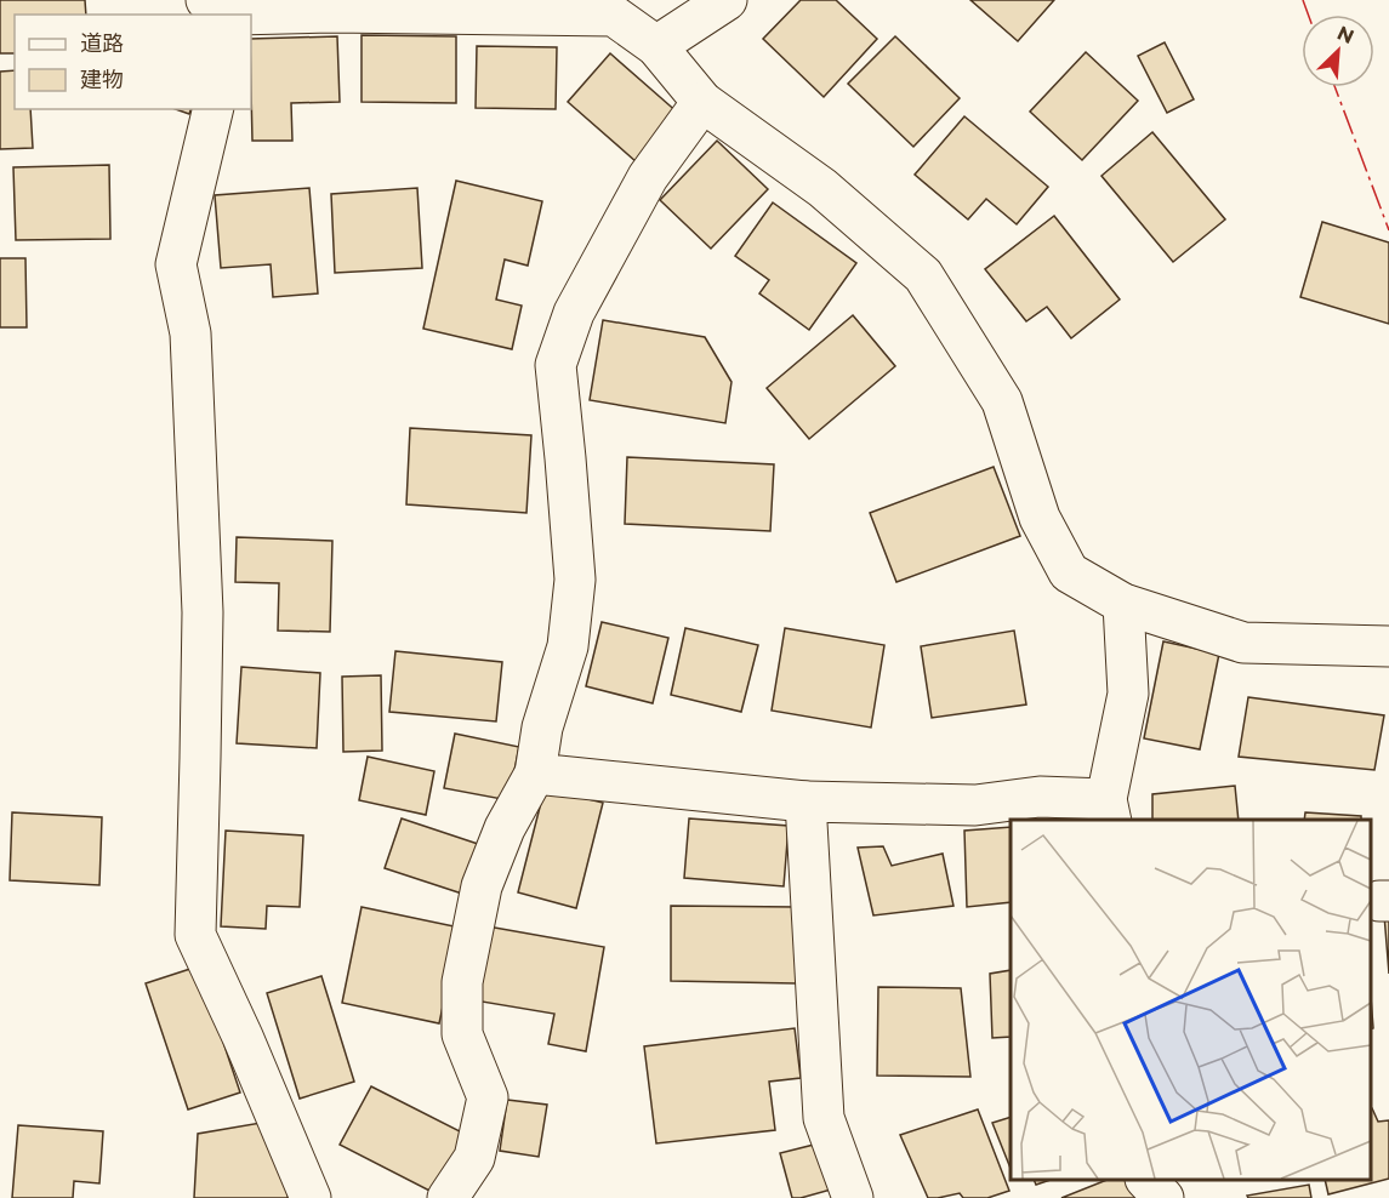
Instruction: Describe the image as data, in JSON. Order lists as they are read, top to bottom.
{
  "legend": ["道路", "建物"],
  "north": "top right"
}
